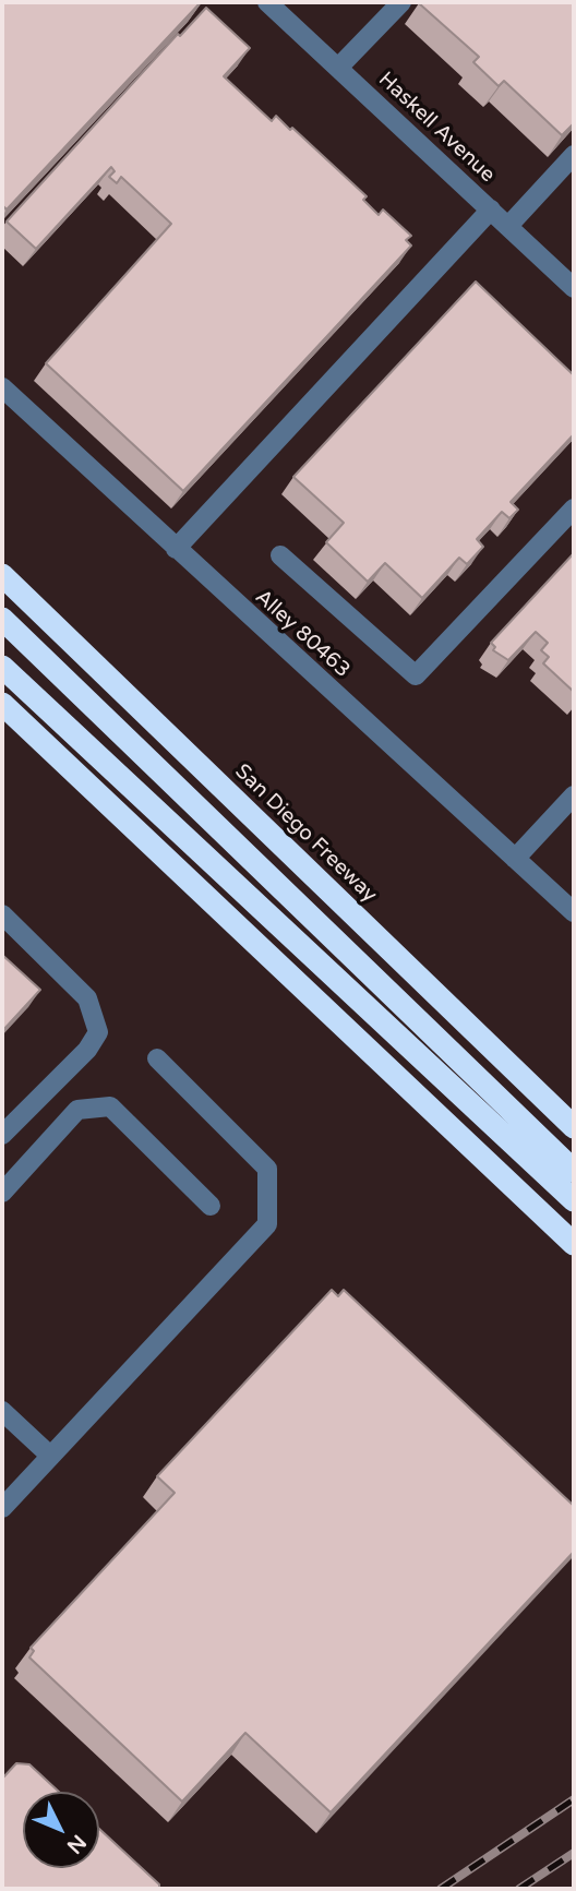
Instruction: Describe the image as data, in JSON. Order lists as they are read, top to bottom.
{
  "streets": {
    "highway": ["San Diego Freeway"],
    "street": ["Haskell Avenue", "Alley 80463"]
  },
  "north": "bottom right"
}
